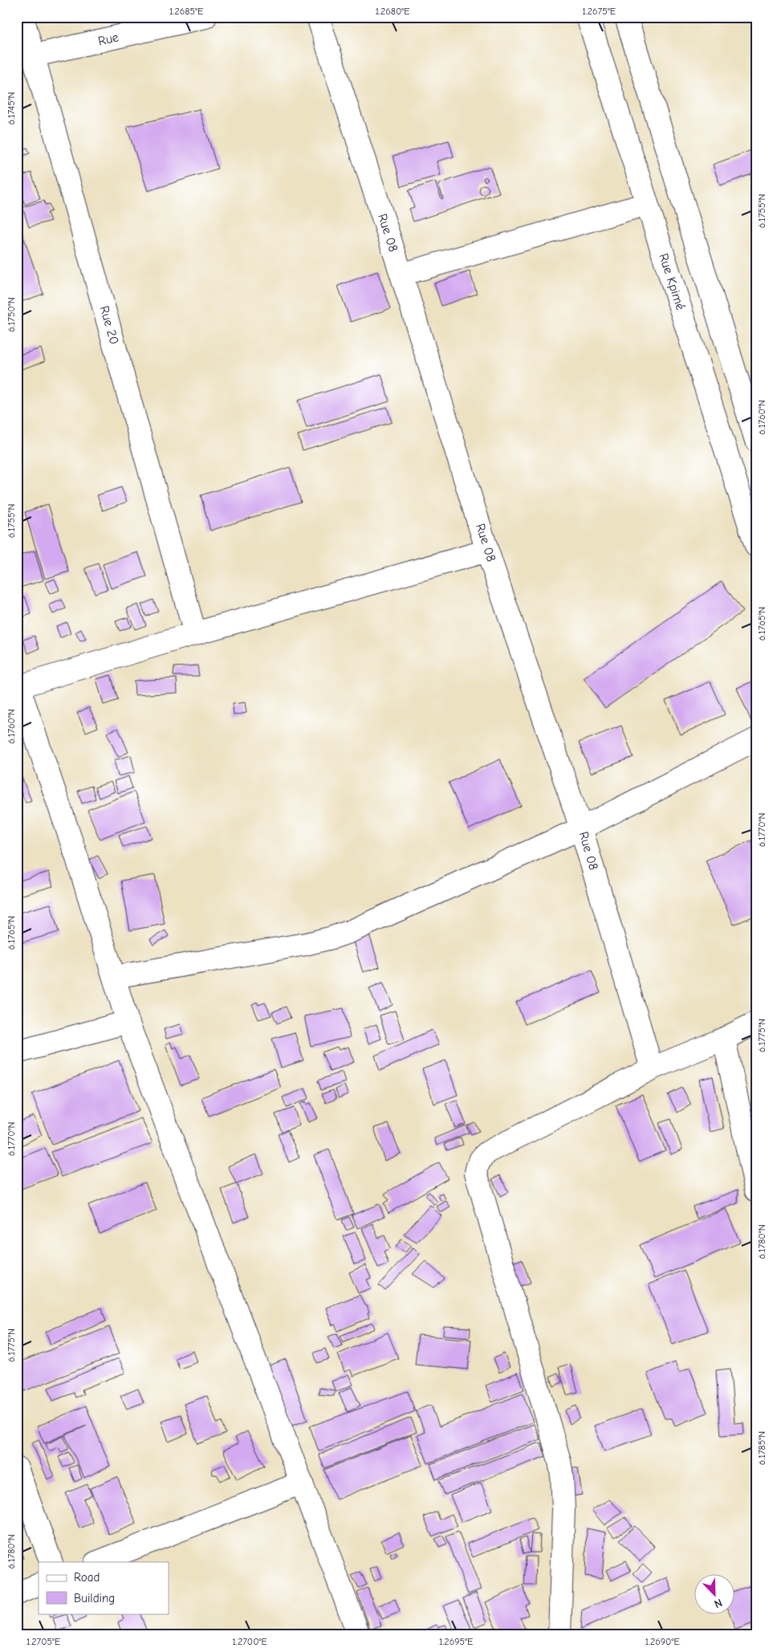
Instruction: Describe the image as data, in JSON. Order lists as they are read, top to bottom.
{
  "streets": {
    "street": [
      "Rue",
      "Rue 08",
      "Rue Kpimé",
      "Rue 20"
    ]
  },
  "crossings": [
    ["Rue", "Rue 20"]
  ],
  "legend": ["Road", "Building"],
  "north": "bottom right",
  "coordinates": [
    "1.2685°E",
    "1.2680°E",
    "1.2675°E",
    "6.1745°N",
    "6.1755°N",
    "6.1750°N",
    "6.1760°N",
    "6.1765°N",
    "6.1770°N",
    "6.1775°N",
    "6.1780°N",
    "6.1785°N",
    "1.2705°E",
    "1.2700°E",
    "1.2695°E",
    "1.2690°E"
  ]
}
